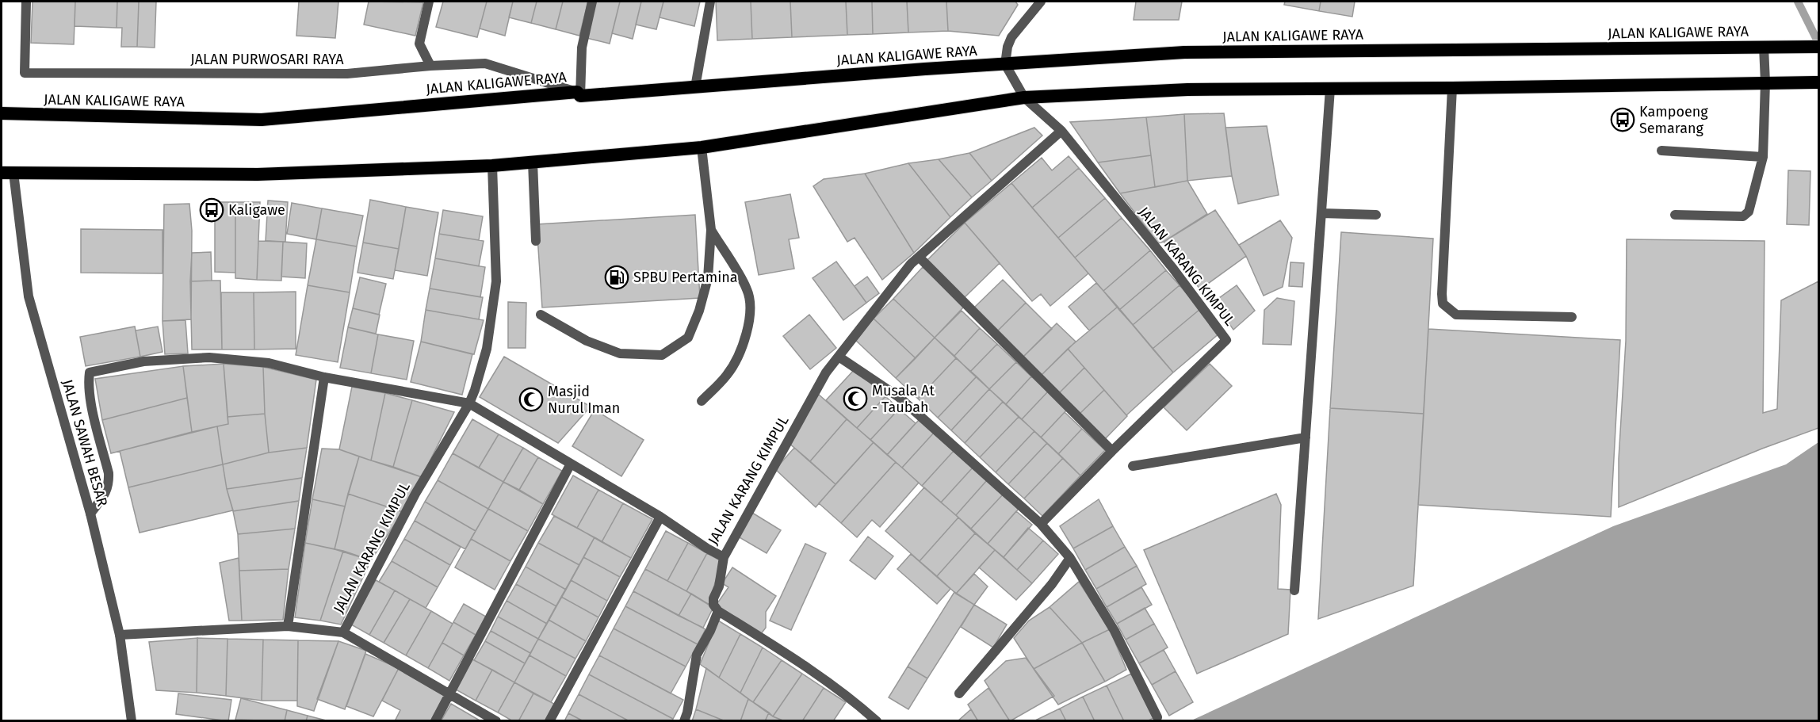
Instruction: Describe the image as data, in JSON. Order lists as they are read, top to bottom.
{
  "streets": {
    "highway": ["JALAN KALIGAWE RAYA"],
    "street": ["JALAN PURWOSARI RAYA", "JALAN KARANG KIMPUL", "JALAN SAWAH BESAR"]
  },
  "crossings": [
    ["JALAN KALIGAWE RAYA", "JALAN PURWOSARI RAYA"],
    ["JALAN KALIGAWE RAYA", "JALAN KARANG KIMPUL"],
    ["JALAN KARANG KIMPUL", "JALAN SAWAH BESAR"]
  ],
  "places": {
    "bus stop": ["Kampoeng Semarang", "Kaligawe"],
    "fuel station": ["SPBU Pertamina"],
    "mosque": ["Musala At - Taubah", "Masjid Nurul Iman"]
  }
}
